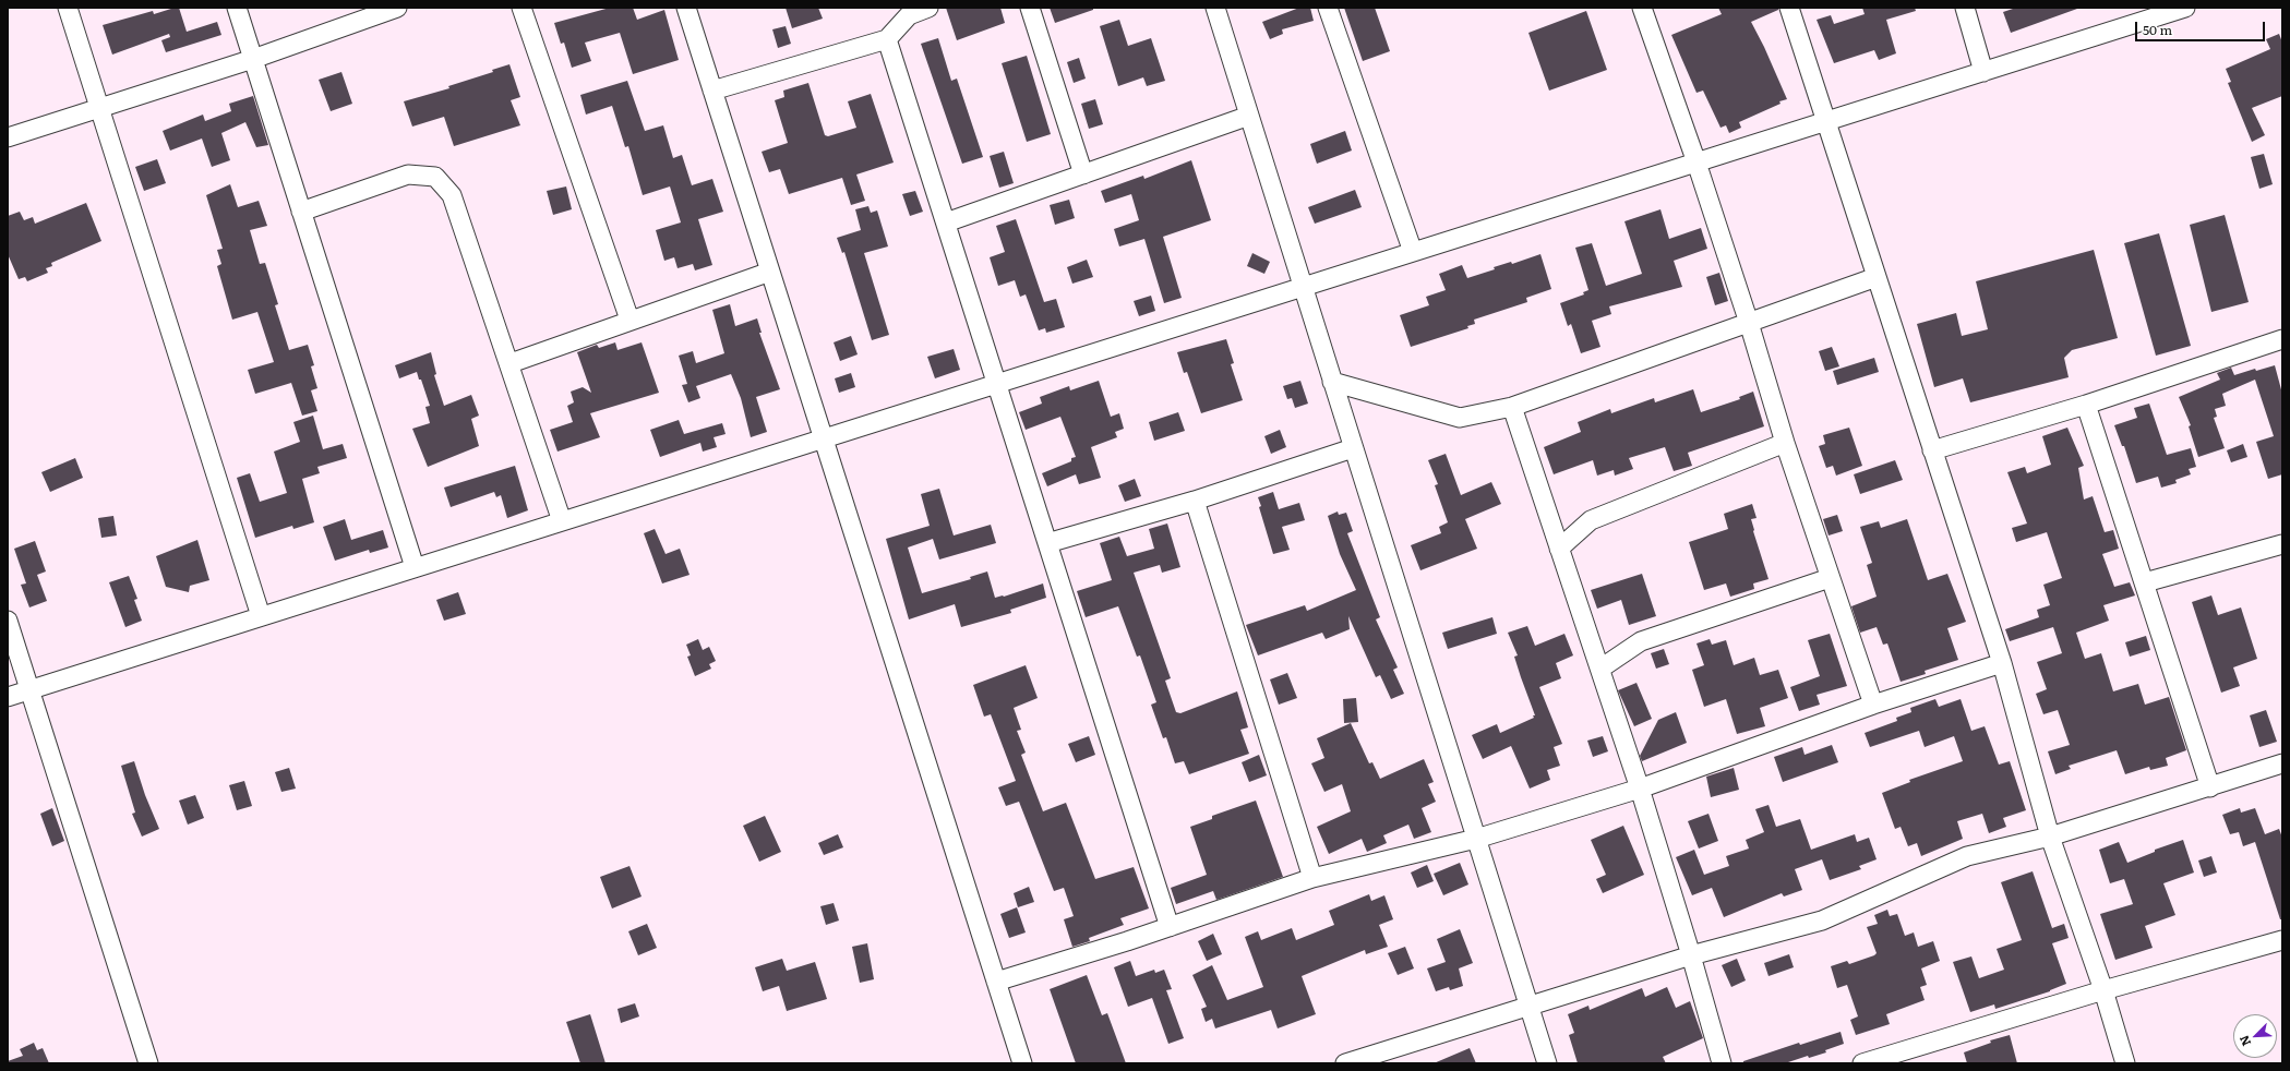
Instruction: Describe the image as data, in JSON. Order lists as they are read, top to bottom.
{
  "scale_bar": "50 m",
  "north": "bottom left"
}
